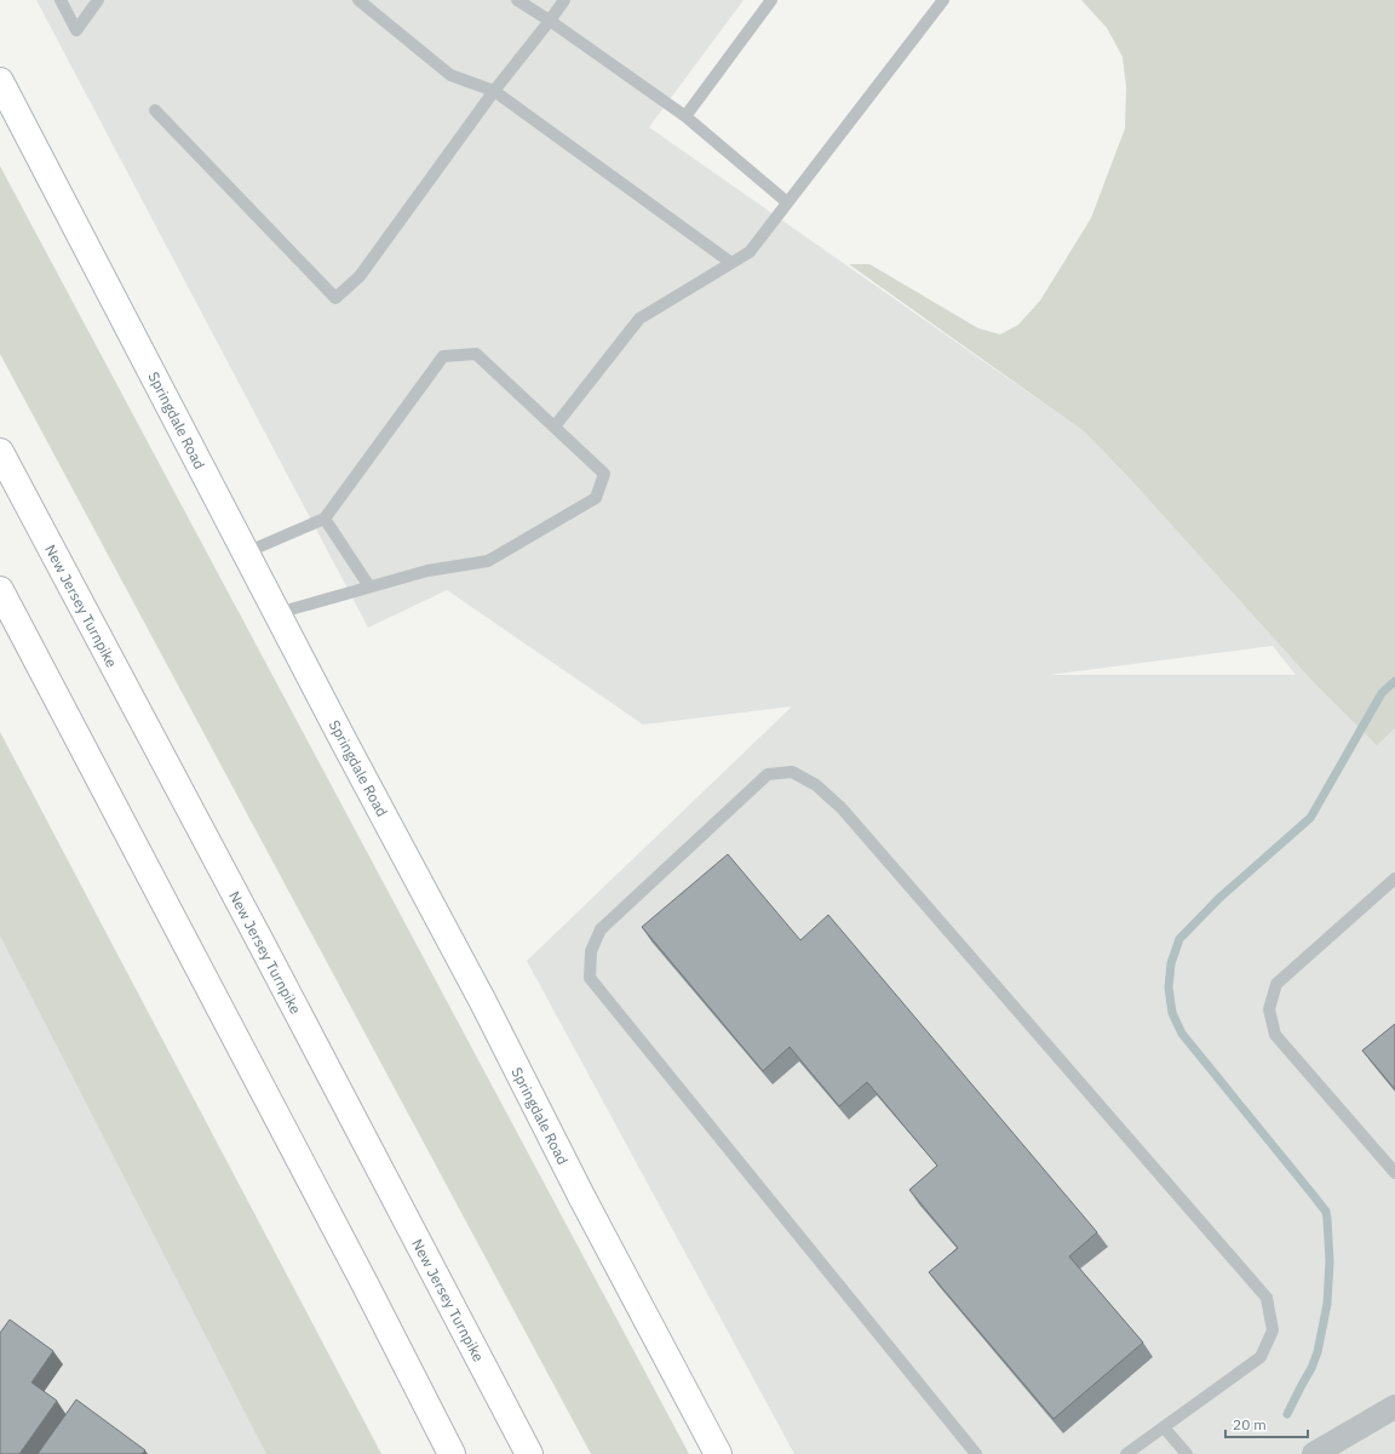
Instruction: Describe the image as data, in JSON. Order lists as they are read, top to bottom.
{
  "streets": {
    "main road": ["Springdale Road", "New Jersey Turnpike"]
  },
  "scale_bar": "20 m"
}
